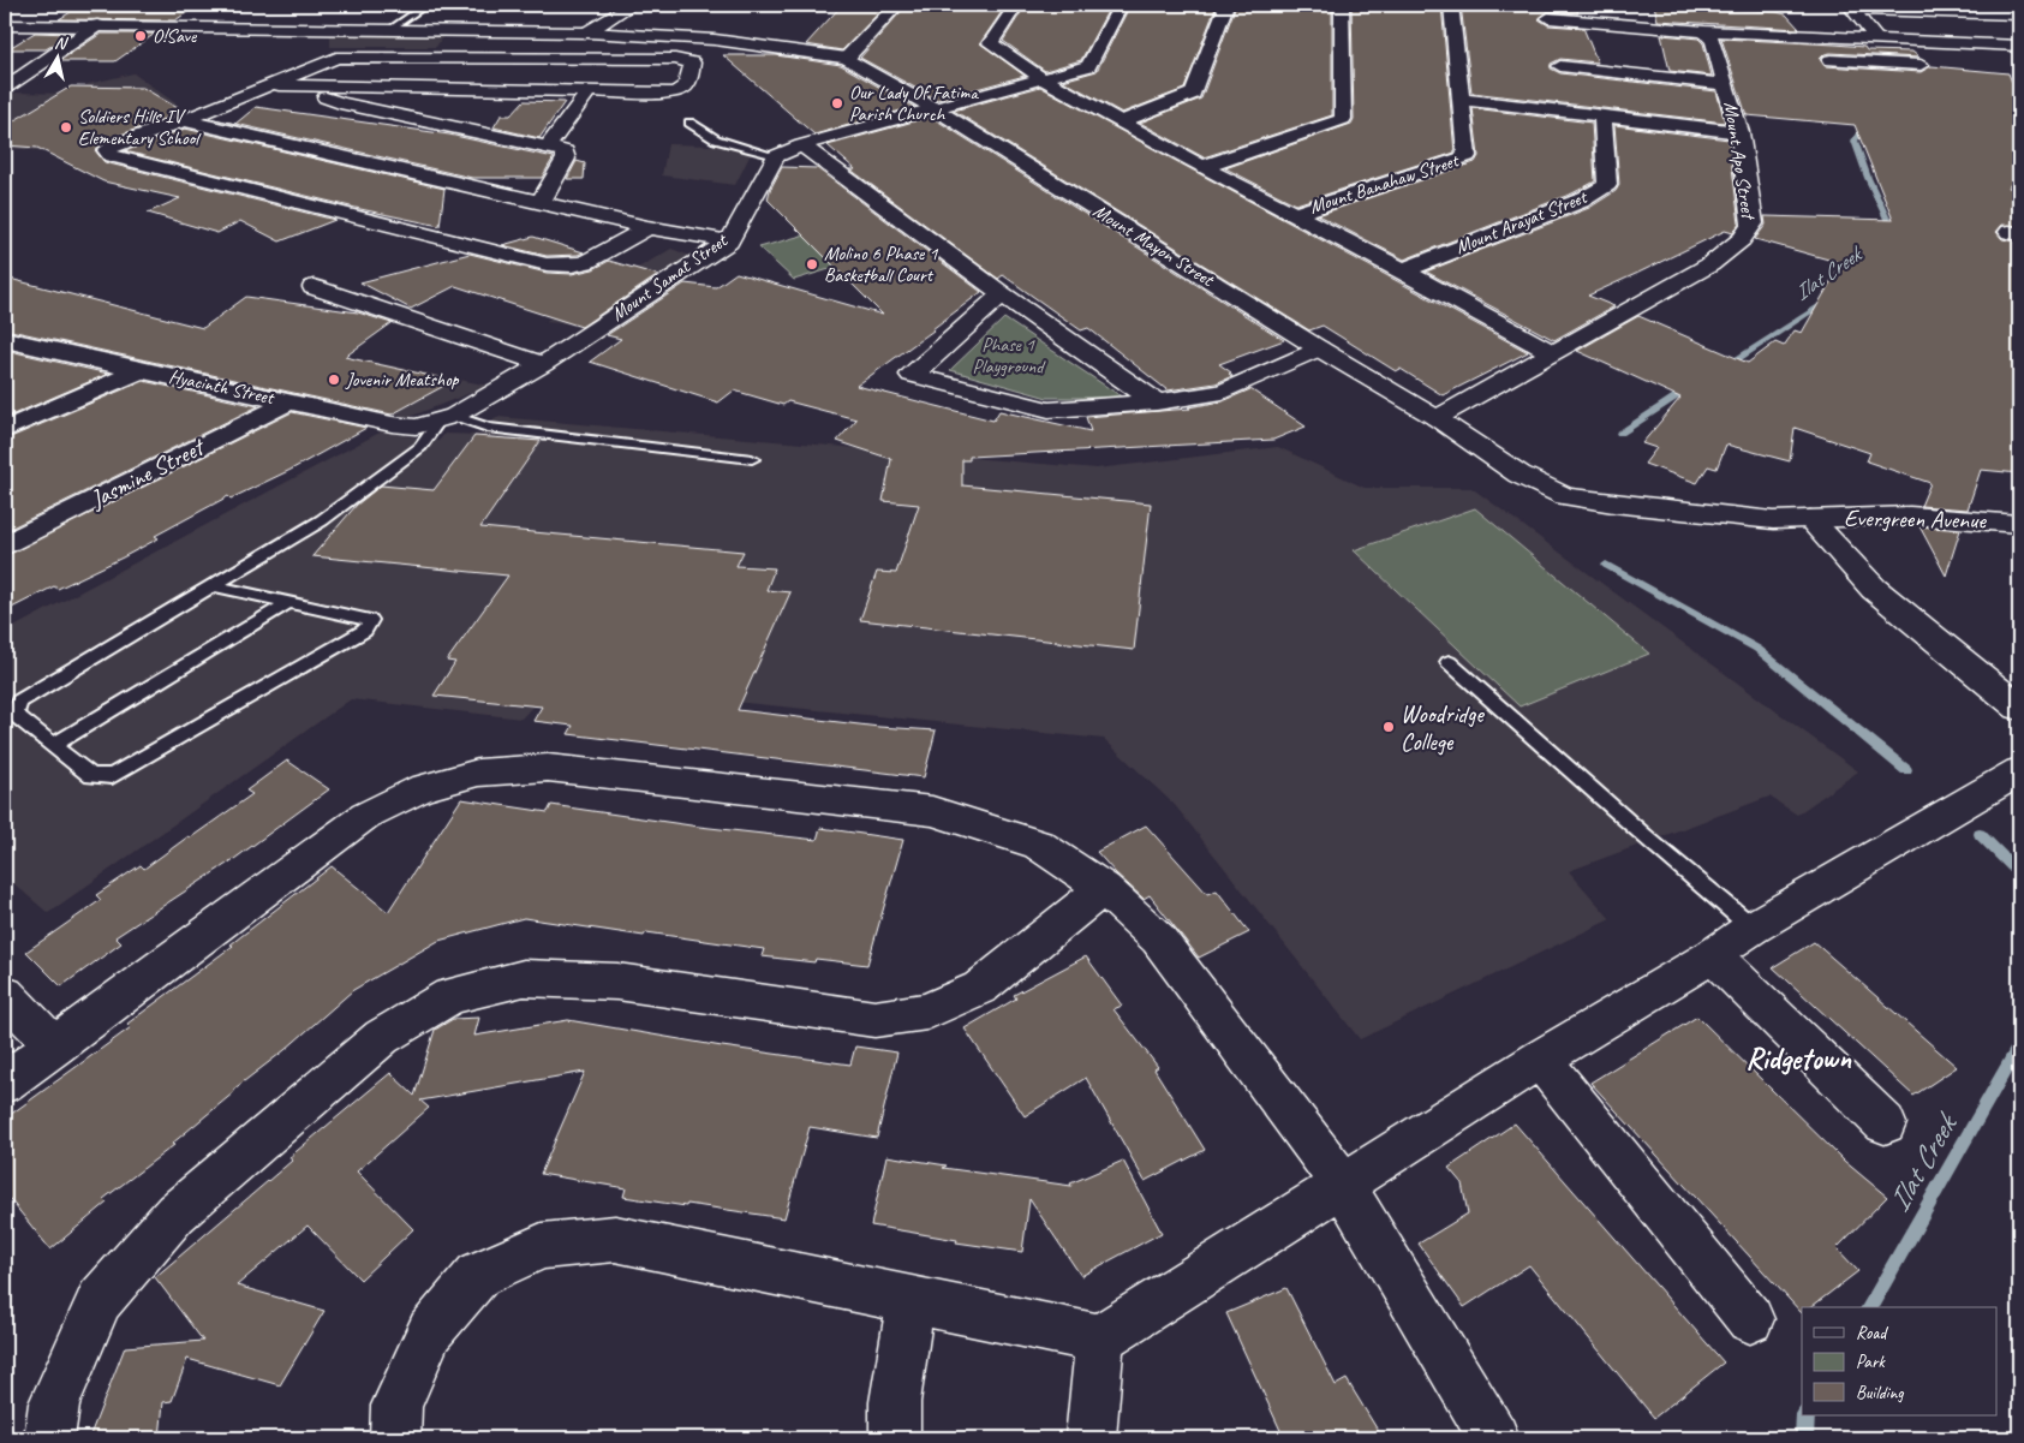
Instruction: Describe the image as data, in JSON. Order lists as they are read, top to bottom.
{
  "streets": {
    "street": [
      "Mount Apo Street",
      "Mount Banahaw Street",
      "Mount Arayat Street",
      "Mount Mayon Street",
      "Mount Samat Street",
      "Hyacinth Street",
      "Jasmine Street",
      "Evergreen Avenue"
    ]
  },
  "crossings": [
    ["Mount Apo Street", "Mount Mayon Street"],
    ["Mount Mayon Street", "Evergreen Avenue"],
    ["Mount Samat Street", "Hyacinth Street"],
    ["Hyacinth Street", "Jasmine Street"]
  ],
  "districts": ["Ridgetown"],
  "water": ["Ilat Creek"],
  "parks": ["Phase 1 Playground"],
  "places": [
    "O!Save",
    "Our Lady Of Fatima Parish Church",
    "Soldiers Hills IV Elementary School",
    "Molino 6 Phase 1 Basketball Court",
    "Jovenir Meatshop",
    "Woodridge College"
  ],
  "legend": ["Road", "Park", "Building"],
  "north": "top"
}
